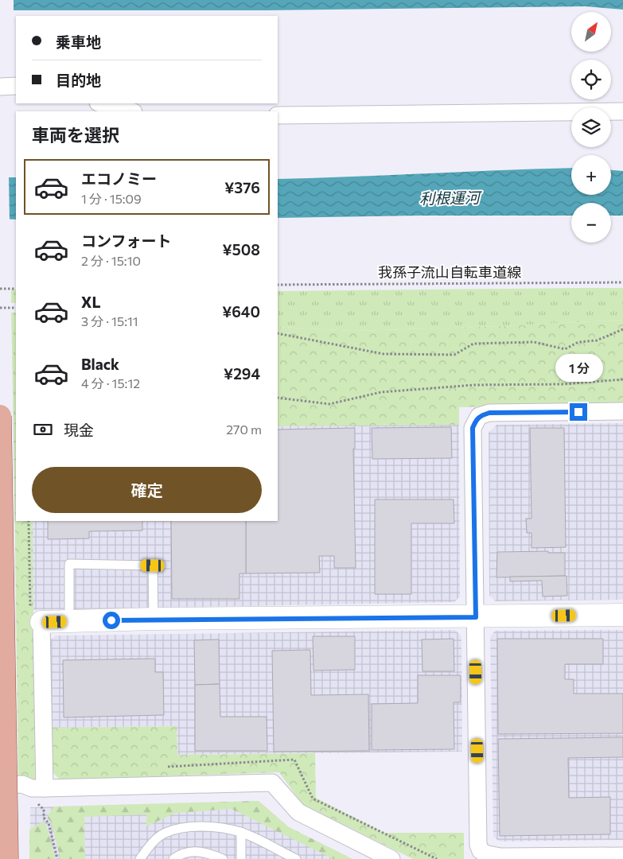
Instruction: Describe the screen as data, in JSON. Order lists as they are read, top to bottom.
{
  "streets": {
    "path": ["我孫子流山自転車道線"]
  },
  "water": ["利根運河"],
  "north": "top right",
  "page": {
    "map_buttons": ["+", "−"],
    "banner": ["乗車地", "目的地"],
    "heading": "車両を選択",
    "list": [
      {
        "name": "エコノミー",
        "note": "1 分 · 15:09",
        "value": "¥376"
      },
      {
        "name": "コンフォート",
        "note": "2 分 · 15:10",
        "value": "¥508"
      },
      {
        "name": "XL",
        "note": "3 分 · 15:11",
        "value": "¥640"
      },
      {
        "name": "Black",
        "note": "4 分 · 15:12",
        "value": "¥294"
      }
    ],
    "bubble": "1 分",
    "pay": ["現金", "270 m"],
    "buttons": "確定"
  }
}
